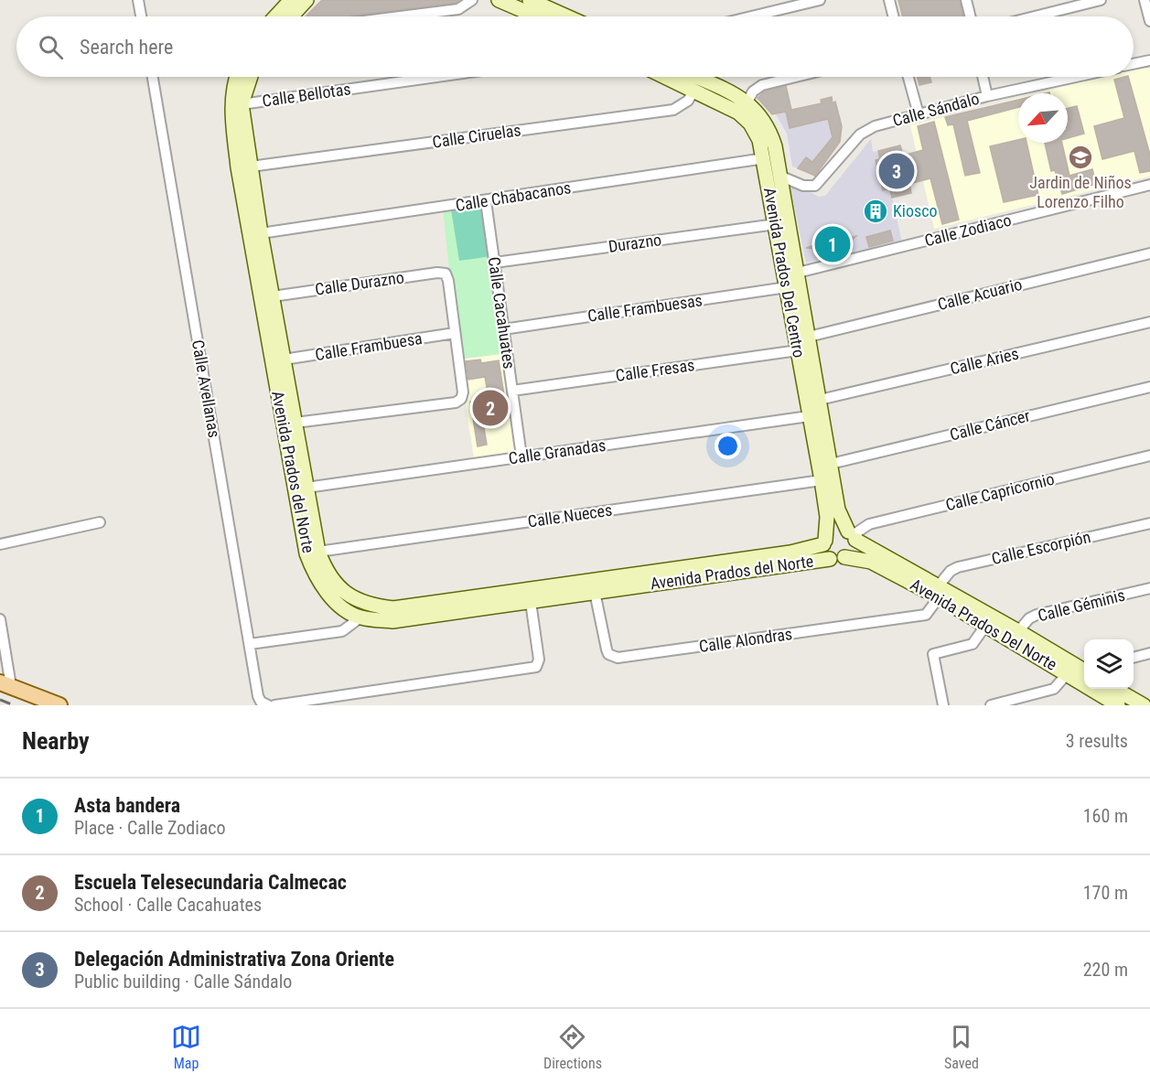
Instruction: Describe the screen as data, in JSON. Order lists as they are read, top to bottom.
{
  "streets": {
    "main road": ["Avenida Prados Del Centro", "Avenida Prados del Norte", "Avenida Prados Del Norte"],
    "street": [
      "Calle Bellotas",
      "Calle Sándalo",
      "Calle Ciruelas",
      "Calle Chabacanos",
      "Calle Zodiaco",
      "Durazno",
      "Calle Durazno",
      "Calle Acuario",
      "Calle Frambuesas",
      "Calle Cacahuates",
      "Calle Frambuesa",
      "Calle Aries",
      "Calle Fresas",
      "Calle Avellanas",
      "Calle Cáncer",
      "Calle Granadas",
      "Calle Capricornio",
      "Calle Nueces",
      "Calle Escorpión",
      "Calle Géminis",
      "Calle Alondras"
    ]
  },
  "crossings": [
    ["Calle Bellotas", "Avenida Prados del Norte"],
    ["Calle Ciruelas", "Avenida Prados Del Centro"],
    ["Calle Ciruelas", "Avenida Prados del Norte"],
    ["Calle Chabacanos", "Avenida Prados Del Centro"],
    ["Calle Chabacanos", "Calle Cacahuates"],
    ["Calle Chabacanos", "Avenida Prados del Norte"],
    ["Calle Zodiaco", "Avenida Prados Del Centro"],
    ["Calle Zodiaco", "Calle Frambuesas"],
    ["Durazno", "Avenida Prados Del Centro"],
    ["Durazno", "Calle Cacahuates"],
    ["Avenida Prados Del Centro", "Calle Frambuesas"],
    ["Avenida Prados Del Centro", "Calle Fresas"],
    ["Avenida Prados Del Centro", "Calle Granadas"],
    ["Avenida Prados Del Centro", "Avenida Prados del Norte"],
    ["Avenida Prados Del Centro", "Calle Capricornio"],
    ["Avenida Prados Del Centro", "Calle Nueces"],
    ["Avenida Prados Del Centro", "Avenida Prados Del Norte"],
    ["Calle Durazno", "Calle Frambuesa"],
    ["Calle Durazno", "Avenida Prados del Norte"],
    ["Calle Frambuesas", "Calle Cacahuates"],
    ["Calle Cacahuates", "Calle Fresas"],
    ["Calle Cacahuates", "Calle Granadas"],
    ["Calle Frambuesa", "Avenida Prados del Norte"],
    ["Calle Granadas", "Avenida Prados del Norte"],
    ["Avenida Prados del Norte", "Calle Capricornio"],
    ["Avenida Prados del Norte", "Calle Nueces"],
    ["Avenida Prados del Norte", "Avenida Prados Del Norte"],
    ["Avenida Prados del Norte", "Calle Alondras"],
    ["Calle Capricornio", "Avenida Prados Del Norte"],
    ["Calle Escorpión", "Avenida Prados Del Norte"],
    ["Calle Escorpión", "Calle Alondras"],
    ["Calle Géminis", "Avenida Prados Del Norte"],
    ["Avenida Prados Del Norte", "Calle Alondras"]
  ],
  "places": {
    "school or university": ["Jardin de Niños Lorenzo Filho"],
    "building": ["Kiosco"]
  },
  "north": "bottom left",
  "page": {
    "search": "Search here",
    "pins": ["3", "1", "2"],
    "heading": ["Nearby", "3 results"],
    "list": [
      {
        "mark": "1",
        "name": "Asta bandera",
        "note": "Place · Calle Zodiaco",
        "value": "160 m"
      },
      {
        "mark": "2",
        "name": "Escuela Telesecundaria Calmecac",
        "note": "School · Calle Cacahuates",
        "value": "170 m"
      },
      {
        "mark": "3",
        "name": "Delegación Administrativa Zona Oriente",
        "note": "Public building · Calle Sándalo",
        "value": "220 m"
      }
    ],
    "nav": ["Map", "Directions", "Saved"]
  }
}
